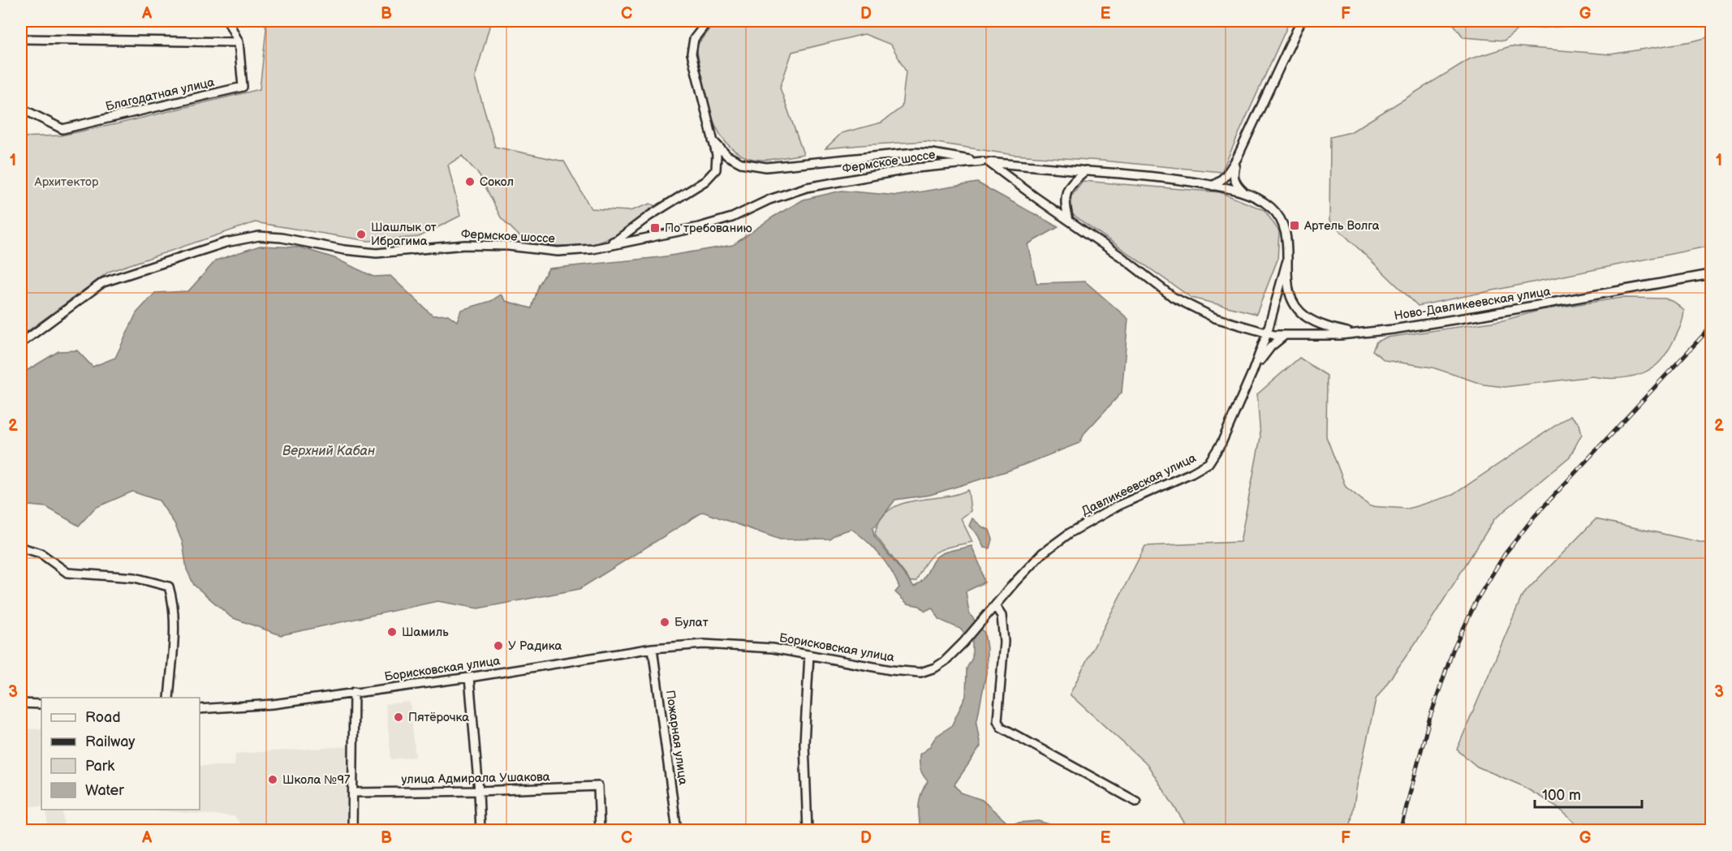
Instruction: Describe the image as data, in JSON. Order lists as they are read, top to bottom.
{
  "streets": {
    "street": [
      "Благодатная улица",
      "Фермское шоссе",
      "Ново-Давликеевская улица",
      "Давликеевская улица",
      "Борисковская улица",
      "Пожарная улица",
      "улица Адмирала Ушакова"
    ]
  },
  "crossings": [
    ["Фермское шоссе", "Ново-Давликеевская улица"],
    ["Фермское шоссе", "Давликеевская улица"],
    ["Давликеевская улица", "Борисковская улица"],
    ["Борисковская улица", "Пожарная улица"]
  ],
  "water": ["Верхний Кабан"],
  "parks": ["Архитектор"],
  "places": {
    "other": [
      "Сокол",
      "Шашлык от Ибрагима",
      "Булат",
      "Шамиль",
      "У Радика",
      "Пятёрочка",
      "Школа №97"
    ],
    "transit": ["Артель Волга", "По требованию"]
  },
  "legend": [
    "Road",
    "Railway",
    "Park",
    "Water"
  ],
  "scale_bar": "100 m",
  "grid": {
    "columns": [
      "A",
      "B",
      "C",
      "D",
      "E",
      "F",
      "G"
    ],
    "rows": ["1", "2", "3"]
  }
}
